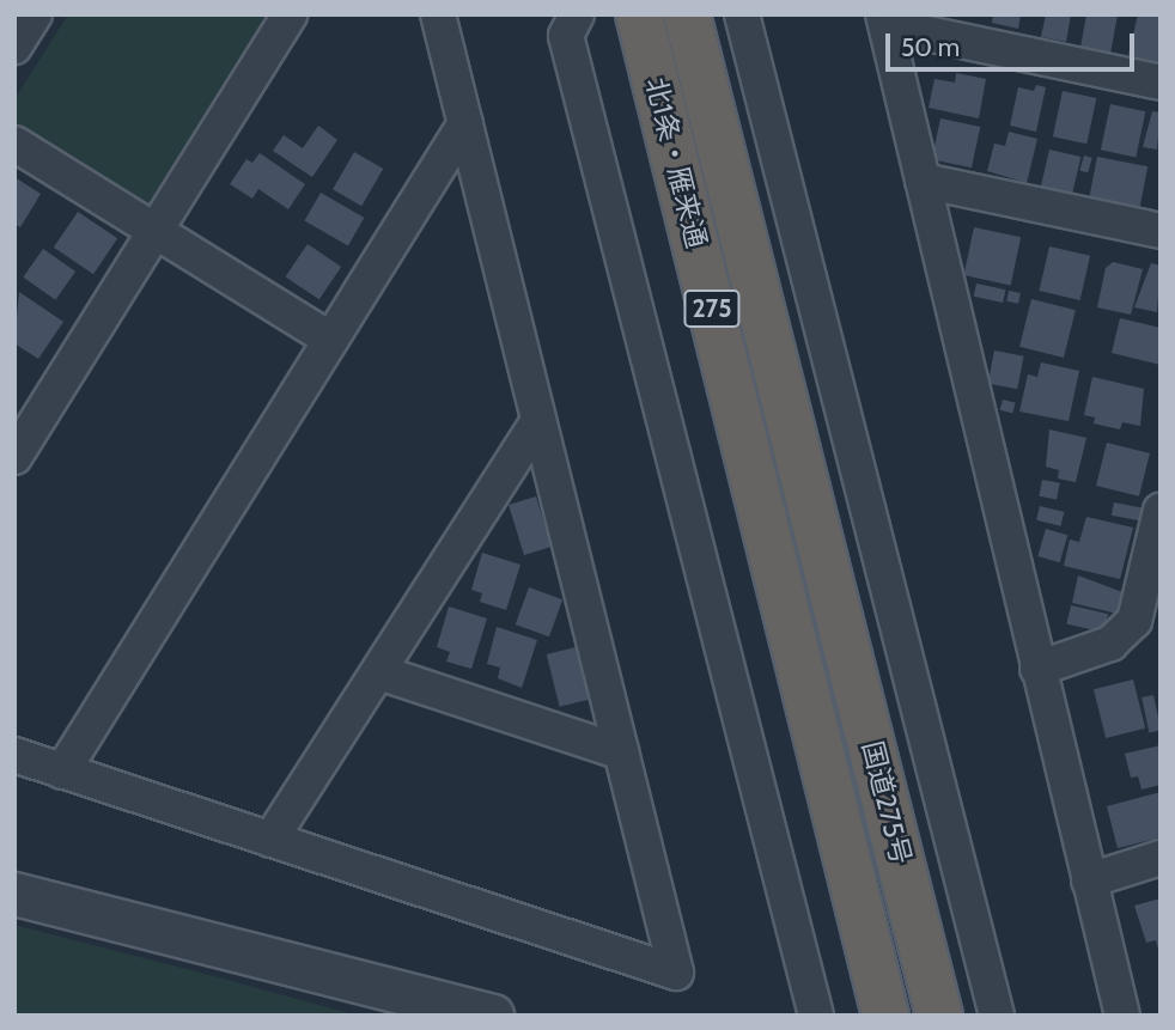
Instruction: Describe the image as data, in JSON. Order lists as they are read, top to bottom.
{
  "streets": {
    "highway": ["北1条・雁来通", "275", "国道275号"]
  },
  "crossings": [
    ["北1条・雁来通", "国道275号"]
  ],
  "scale_bar": "50 m"
}
